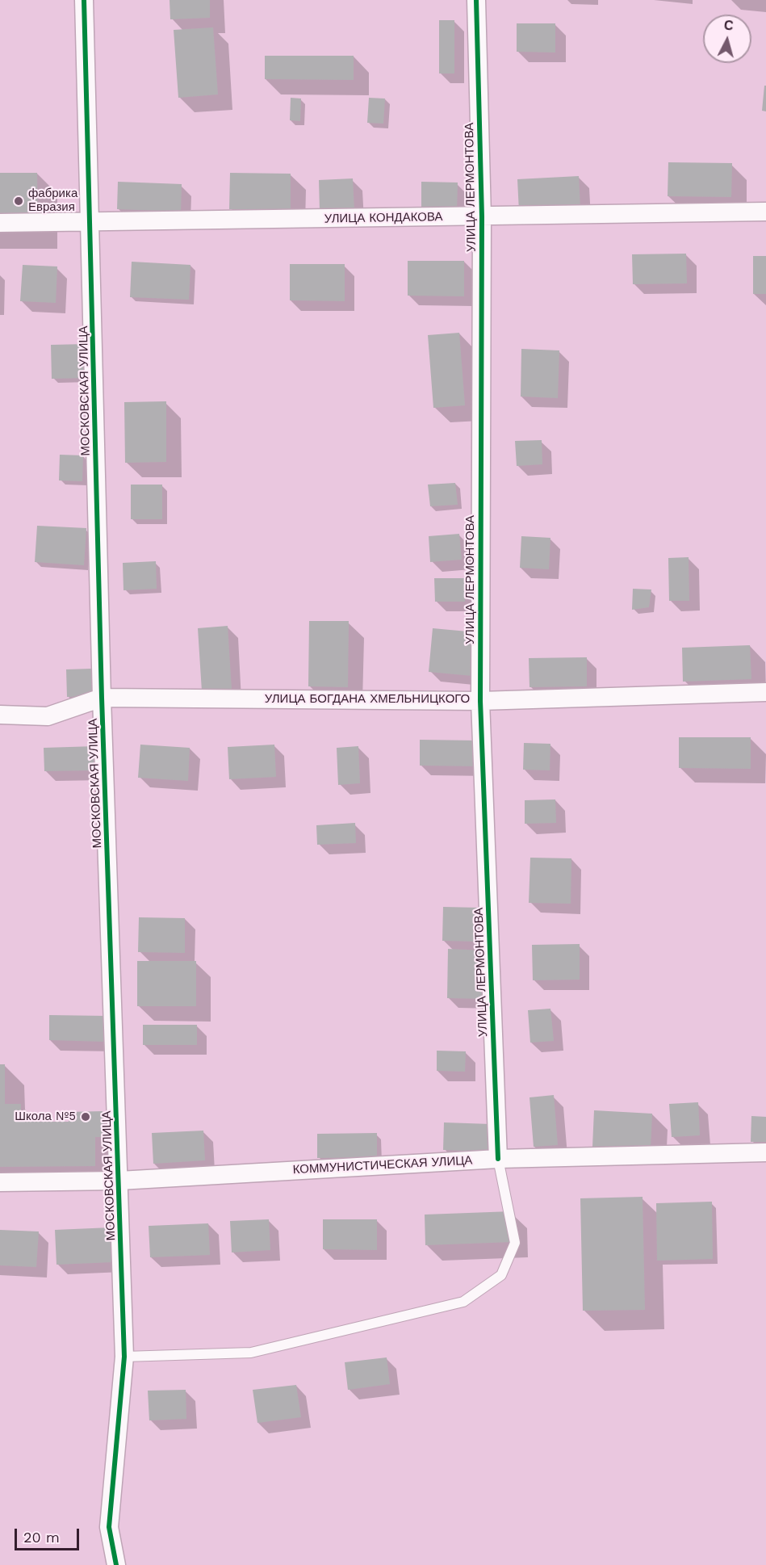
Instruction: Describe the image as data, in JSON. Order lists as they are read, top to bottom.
{
  "streets": {
    "street": [
      "УЛИЦА ЛЕРМОНТОВА",
      "УЛИЦА КОНДАКОВА",
      "МОСКОВСКАЯ УЛИЦА",
      "УЛИЦА БОГДАНА ХМЕЛЬНИЦКОГО",
      "КОММУНИСТИЧЕСКАЯ УЛИЦА"
    ]
  },
  "crossings": [
    ["УЛИЦА ЛЕРМОНТОВА", "УЛИЦА КОНДАКОВА"],
    ["УЛИЦА ЛЕРМОНТОВА", "УЛИЦА БОГДАНА ХМЕЛЬНИЦКОГО"],
    ["УЛИЦА ЛЕРМОНТОВА", "КОММУНИСТИЧЕСКАЯ УЛИЦА"],
    ["УЛИЦА КОНДАКОВА", "МОСКОВСКАЯ УЛИЦА"],
    ["МОСКОВСКАЯ УЛИЦА", "УЛИЦА БОГДАНА ХМЕЛЬНИЦКОГО"],
    ["МОСКОВСКАЯ УЛИЦА", "КОММУНИСТИЧЕСКАЯ УЛИЦА"]
  ],
  "places": ["фабрика Евразия", "Школа №5"],
  "scale_bar": "20 m",
  "north": "top"
}
